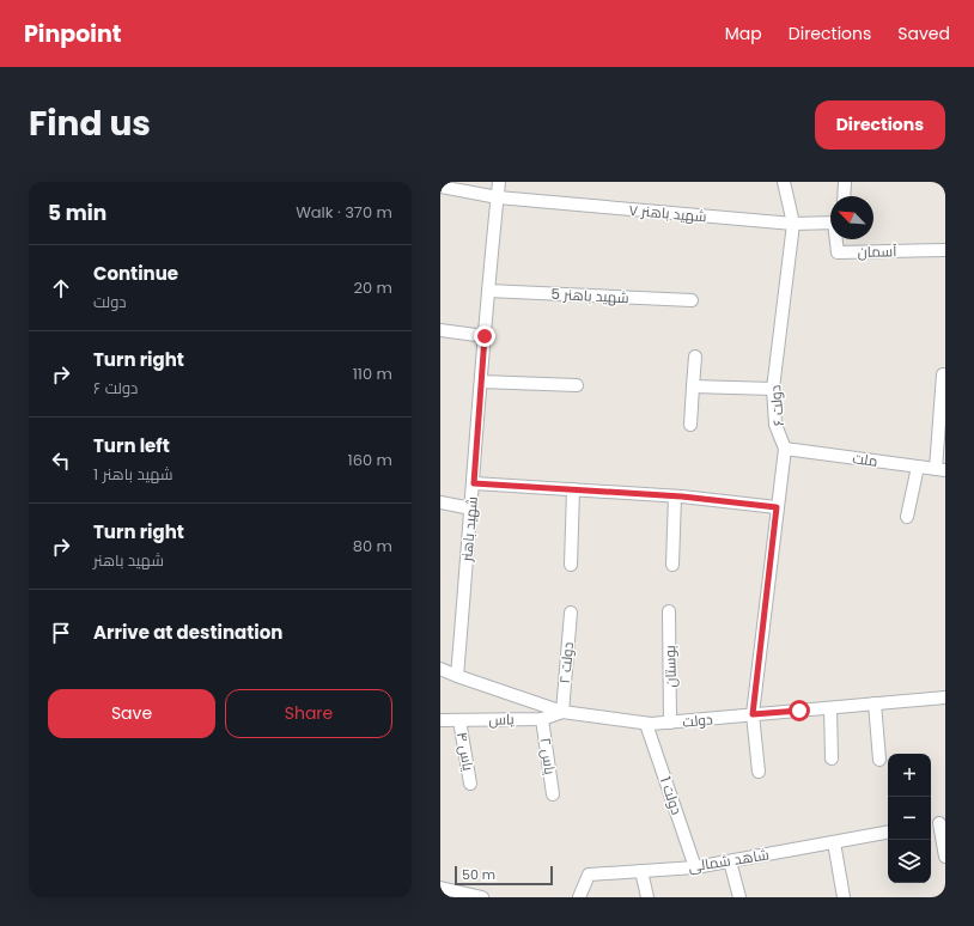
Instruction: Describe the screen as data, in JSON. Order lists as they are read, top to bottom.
{
  "streets": {
    "street": [
      "شهید باهنر ۷",
      "آسمان",
      "شهید باهنر 5",
      "دولت ۶",
      "ملت",
      "شهید باهنر",
      "دولت ۲",
      "بوستان",
      "یاس",
      "دولت",
      "یاس ۴",
      "یاس ۲",
      "دولت 1",
      "شاهد شمالی"
    ]
  },
  "crossings": [
    ["شهید باهنر ۷", "دولت ۶"],
    ["شهید باهنر ۷", "شهید باهنر"],
    ["شهید باهنر 5", "شهید باهنر"],
    ["دولت ۶", "ملت"],
    ["دولت ۶", "دولت"],
    ["شهید باهنر", "دولت"],
    ["دولت ۲", "یاس"],
    ["دولت ۲", "دولت"],
    ["بوستان", "دولت"],
    ["یاس", "دولت"],
    ["یاس", "یاس ۴"],
    ["یاس", "یاس ۲"],
    ["دولت", "دولت 1"],
    ["دولت 1", "شاهد شمالی"]
  ],
  "scale_bar": "50 m",
  "north": "top left",
  "page": {
    "header": "Pinpoint",
    "nav": ["Map", "Directions", "Saved"],
    "title": "Find us",
    "buttons": [
      "Directions",
      ["Save", "Share"]
    ],
    "heading": ["5 min", "Walk · 370 m"],
    "list": [
      ["Continue", "دولت", "20 m"],
      ["Turn right", "دولت ۶", "110 m"],
      ["Turn left", "شهید باهنر 1", "160 m"],
      ["Turn right", "شهید باهنر", "80 m"],
      "Arrive at destination"
    ],
    "map_buttons": ["+", "−"],
    "scale": "50 m"
  }
}
